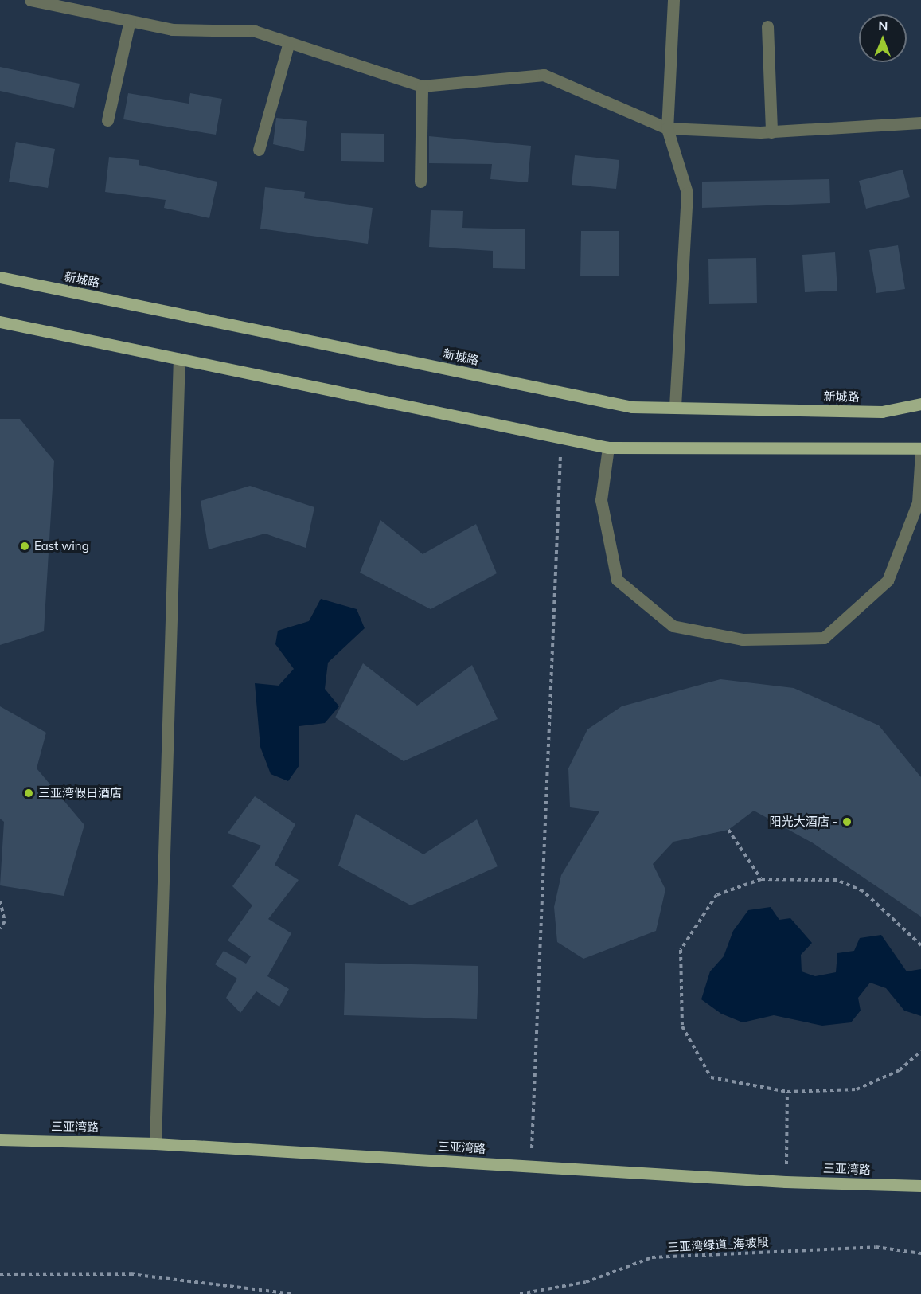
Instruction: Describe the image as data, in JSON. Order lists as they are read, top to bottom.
{
  "streets": {
    "main road": ["新城路", "三亚湾路"],
    "path": ["三亚湾绿道_海坡段"]
  },
  "places": ["East wing", "三亚湾假日酒店", "阳光大酒店 -"],
  "north": "top"
}
